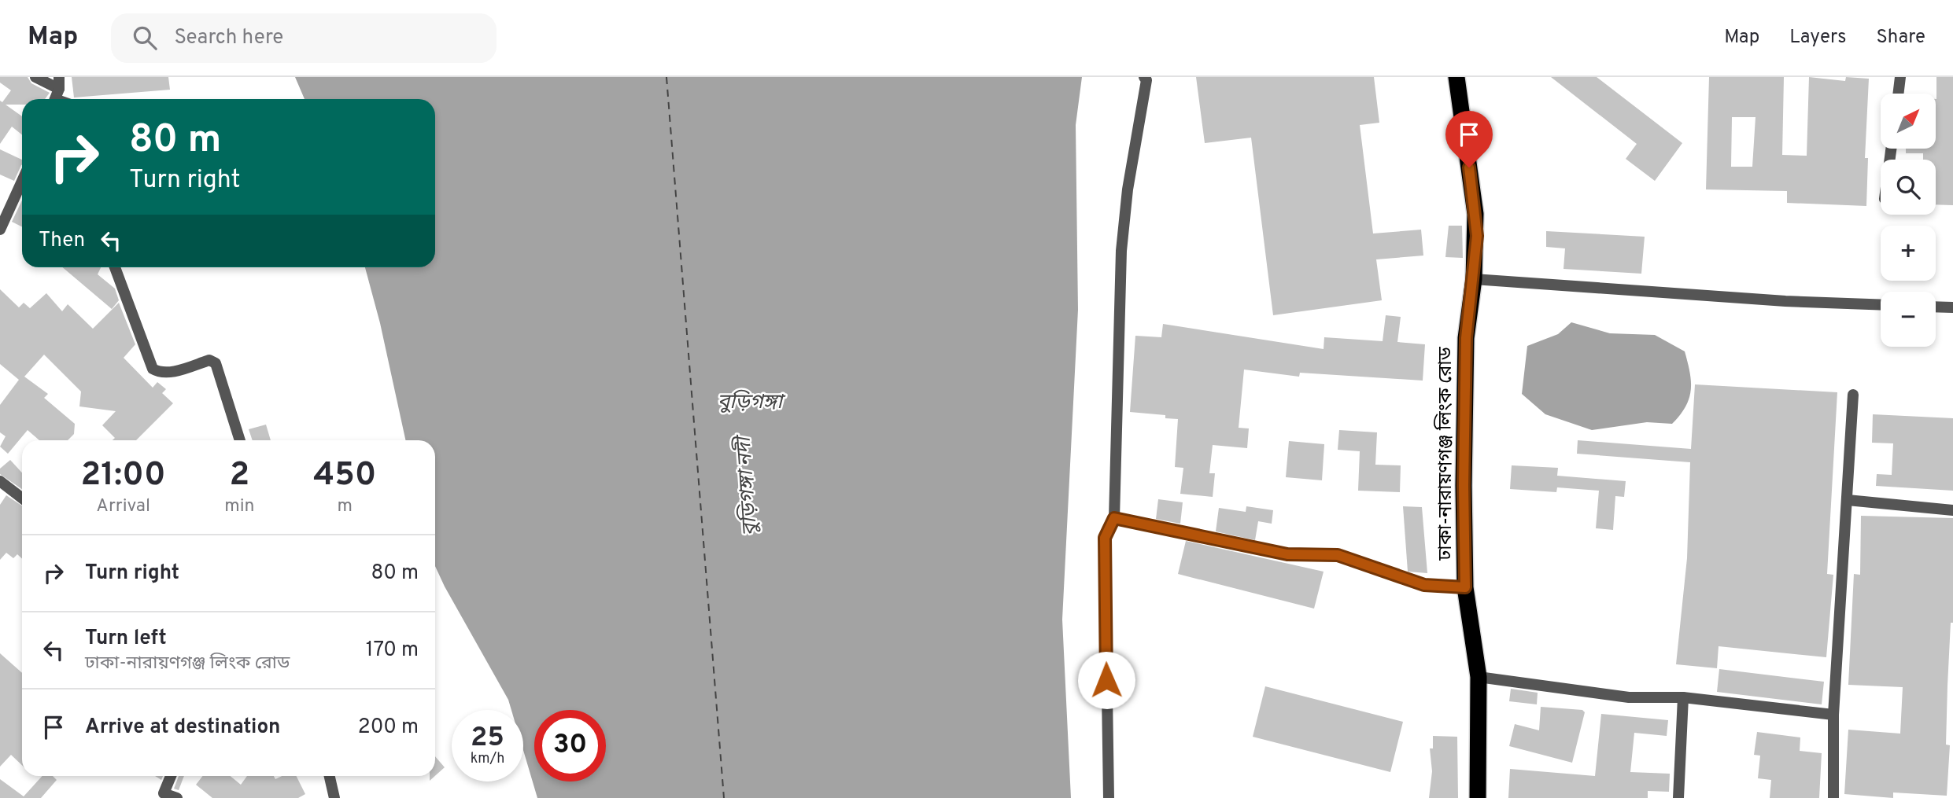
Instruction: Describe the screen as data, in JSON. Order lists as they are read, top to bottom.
{
  "streets": {
    "highway": ["ঢাকা-নারায়ণগঞ্জ লিংক রোড"]
  },
  "water": ["বুড়িগঙ্গা", "বুড়িগঙ্গা নদী"],
  "north": "top right",
  "page": {
    "header": "Map",
    "search": "Search here",
    "nav": ["Map", "Layers", "Share"],
    "map_buttons": ["+", "−"],
    "turn": ["80 m", "Turn right"],
    "then": "Then",
    "eta": [
      "21:00",
      "Arrival",
      "2",
      "min",
      "450",
      "m"
    ],
    "list": [
      {
        "name": "Turn right",
        "value": "80 m"
      },
      {
        "name": "Turn left",
        "note": "ঢাকা-নারায়ণগঞ্জ লিংক রোড",
        "value": "170 m"
      },
      {
        "name": "Arrive at destination",
        "value": "200 m"
      }
    ],
    "speed": "25 km/h",
    "limit": "30"
  }
}
